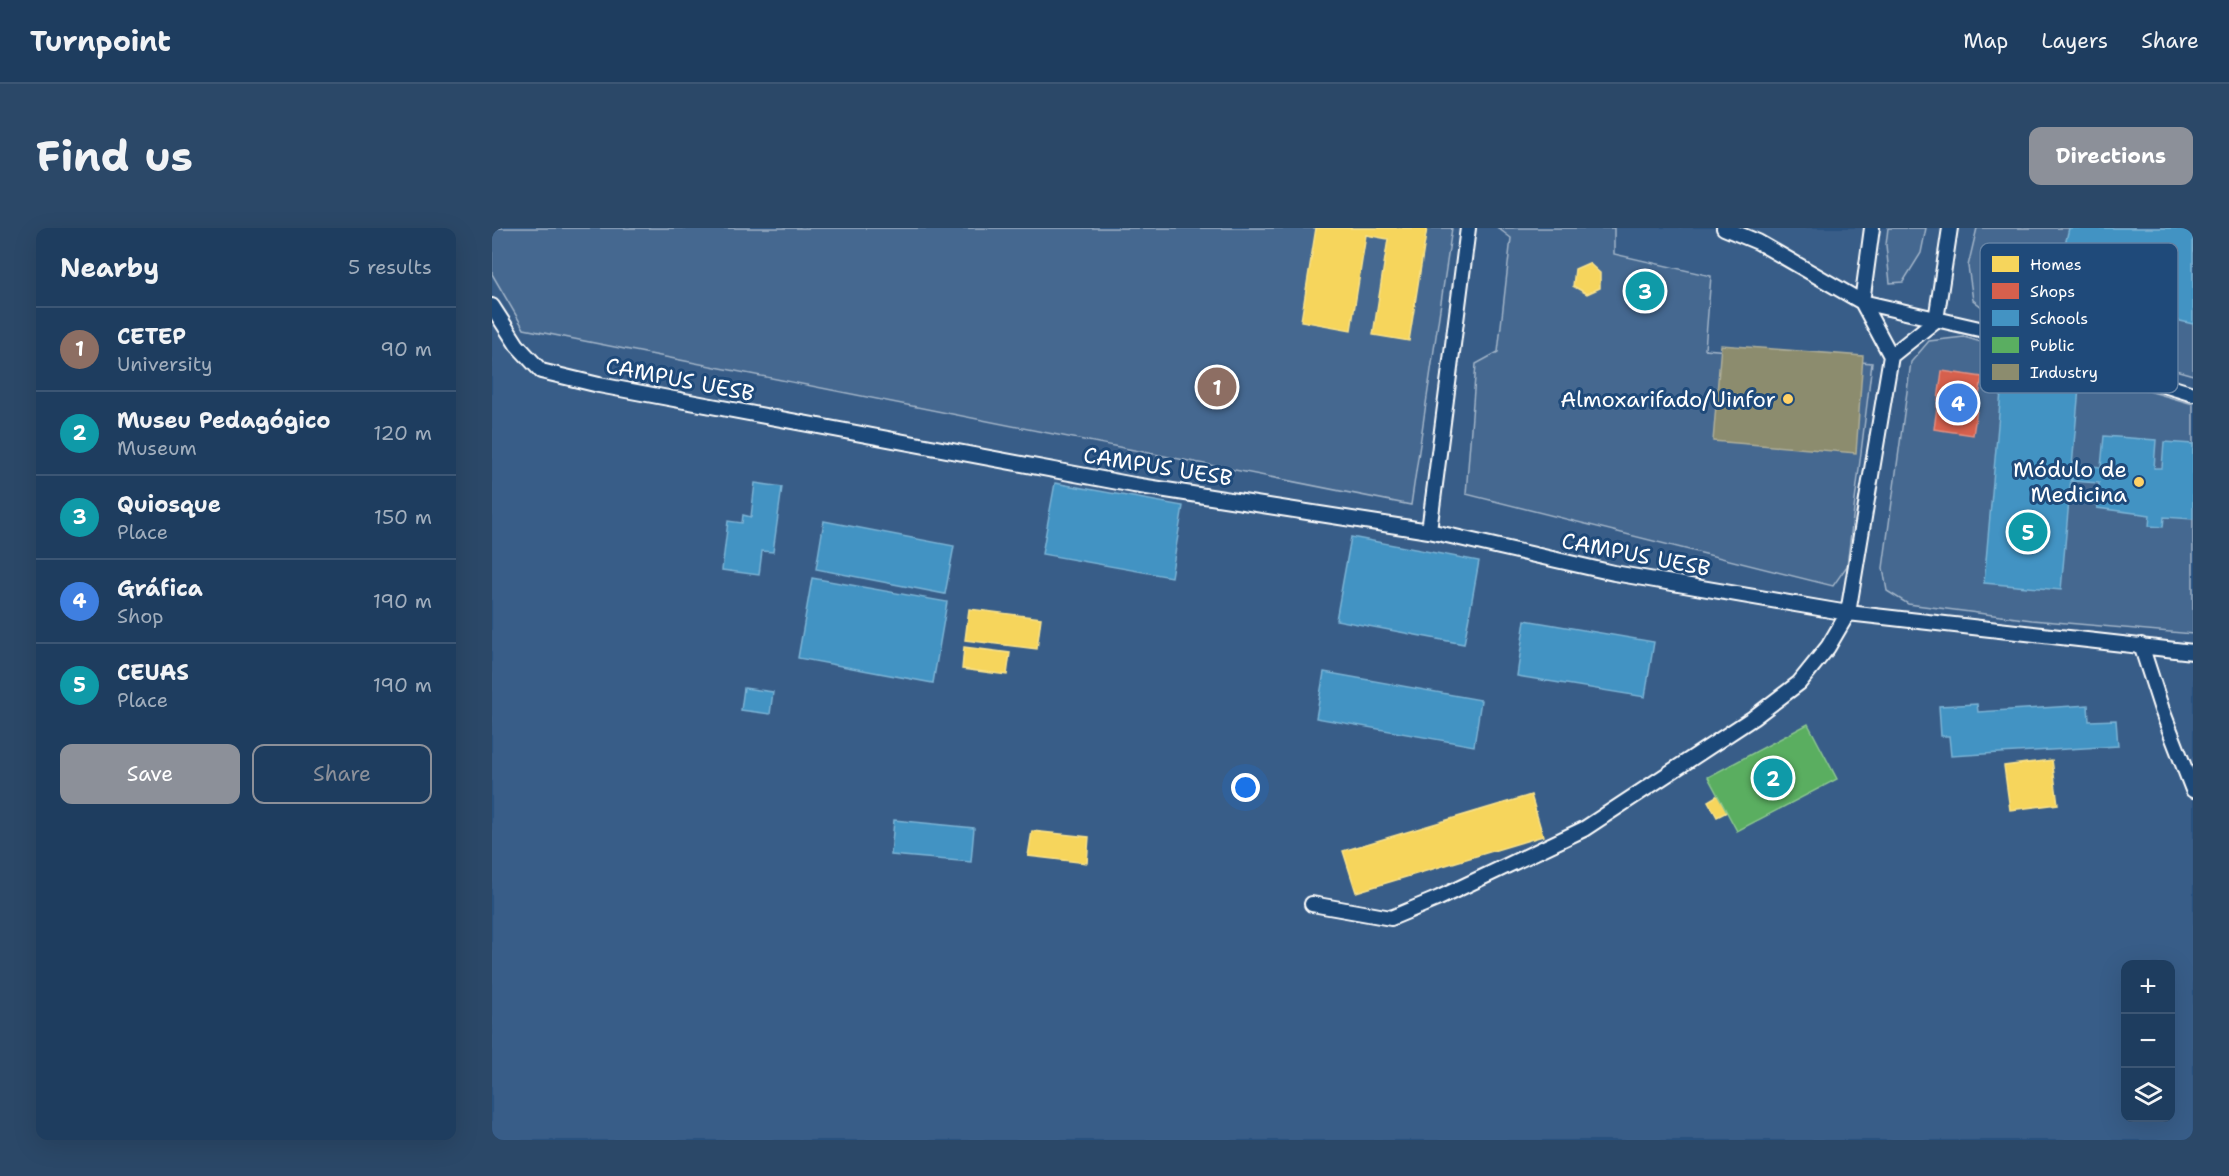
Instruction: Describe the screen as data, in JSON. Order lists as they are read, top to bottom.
{
  "streets": {
    "lane": ["CAMPUS UESB"]
  },
  "places": ["Almoxarifado/Uinfor", "Módulo de Medicina"],
  "legend": [
    "Homes",
    "Shops",
    "Schools",
    "Public",
    "Industry"
  ],
  "page": {
    "header": "Turnpoint",
    "nav": ["Map", "Layers", "Share"],
    "buttons": [
      "Directions",
      ["Save", "Share"]
    ],
    "title": "Find us",
    "heading": ["Nearby", "5 results"],
    "pins": [
      "3",
      "1",
      "4",
      "5",
      "2"
    ],
    "list": [
      {
        "mark": "1",
        "name": "CETEP",
        "note": "University",
        "value": "90 m"
      },
      {
        "mark": "2",
        "name": "Museu Pedagógico",
        "note": "Museum",
        "value": "120 m"
      },
      {
        "mark": "3",
        "name": "Quiosque",
        "note": "Place",
        "value": "150 m"
      },
      {
        "mark": "4",
        "name": "Gráfica",
        "note": "Shop",
        "value": "190 m"
      },
      {
        "mark": "5",
        "name": "CEUAS",
        "note": "Place",
        "value": "190 m"
      }
    ],
    "map_buttons": ["+", "−"]
  }
}
